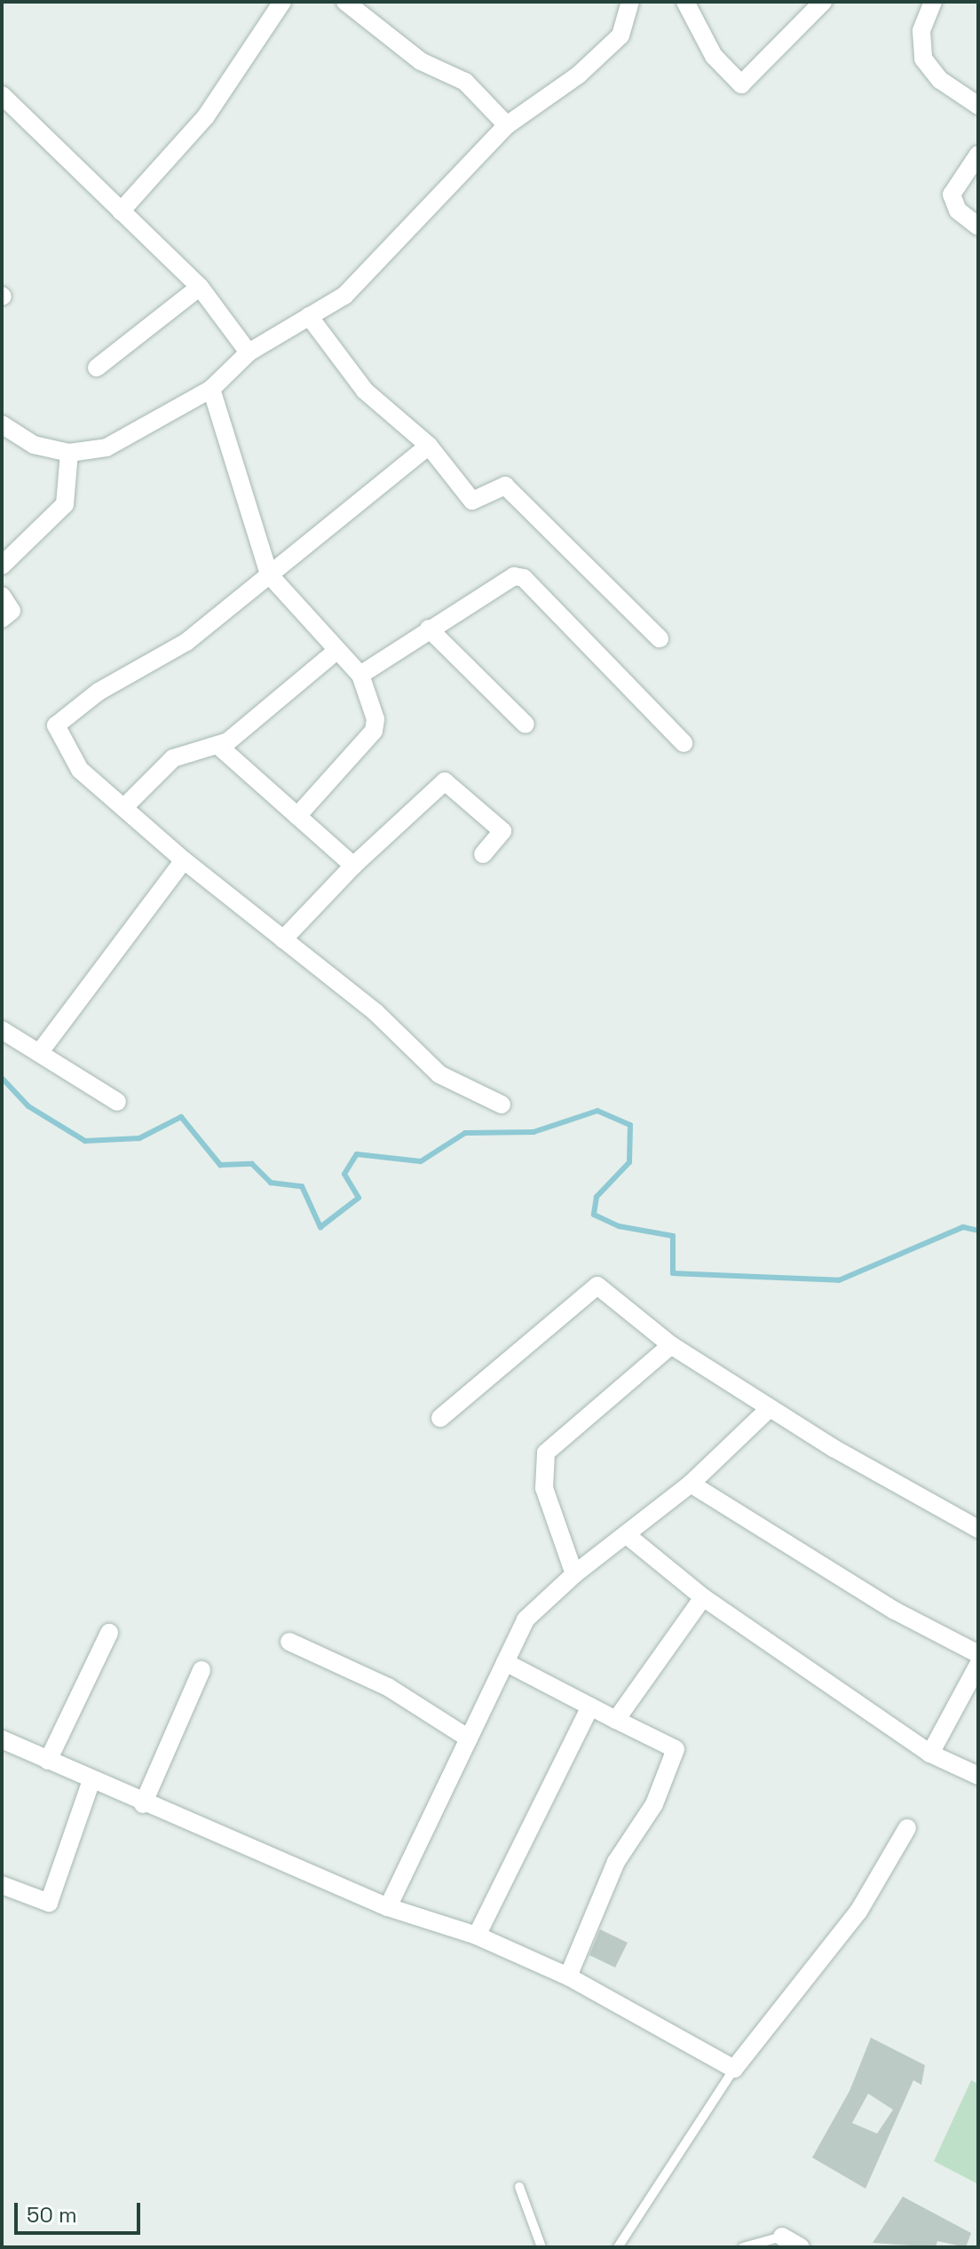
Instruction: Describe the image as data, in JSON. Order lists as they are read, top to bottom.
{
  "scale_bar": "50 m"
}
